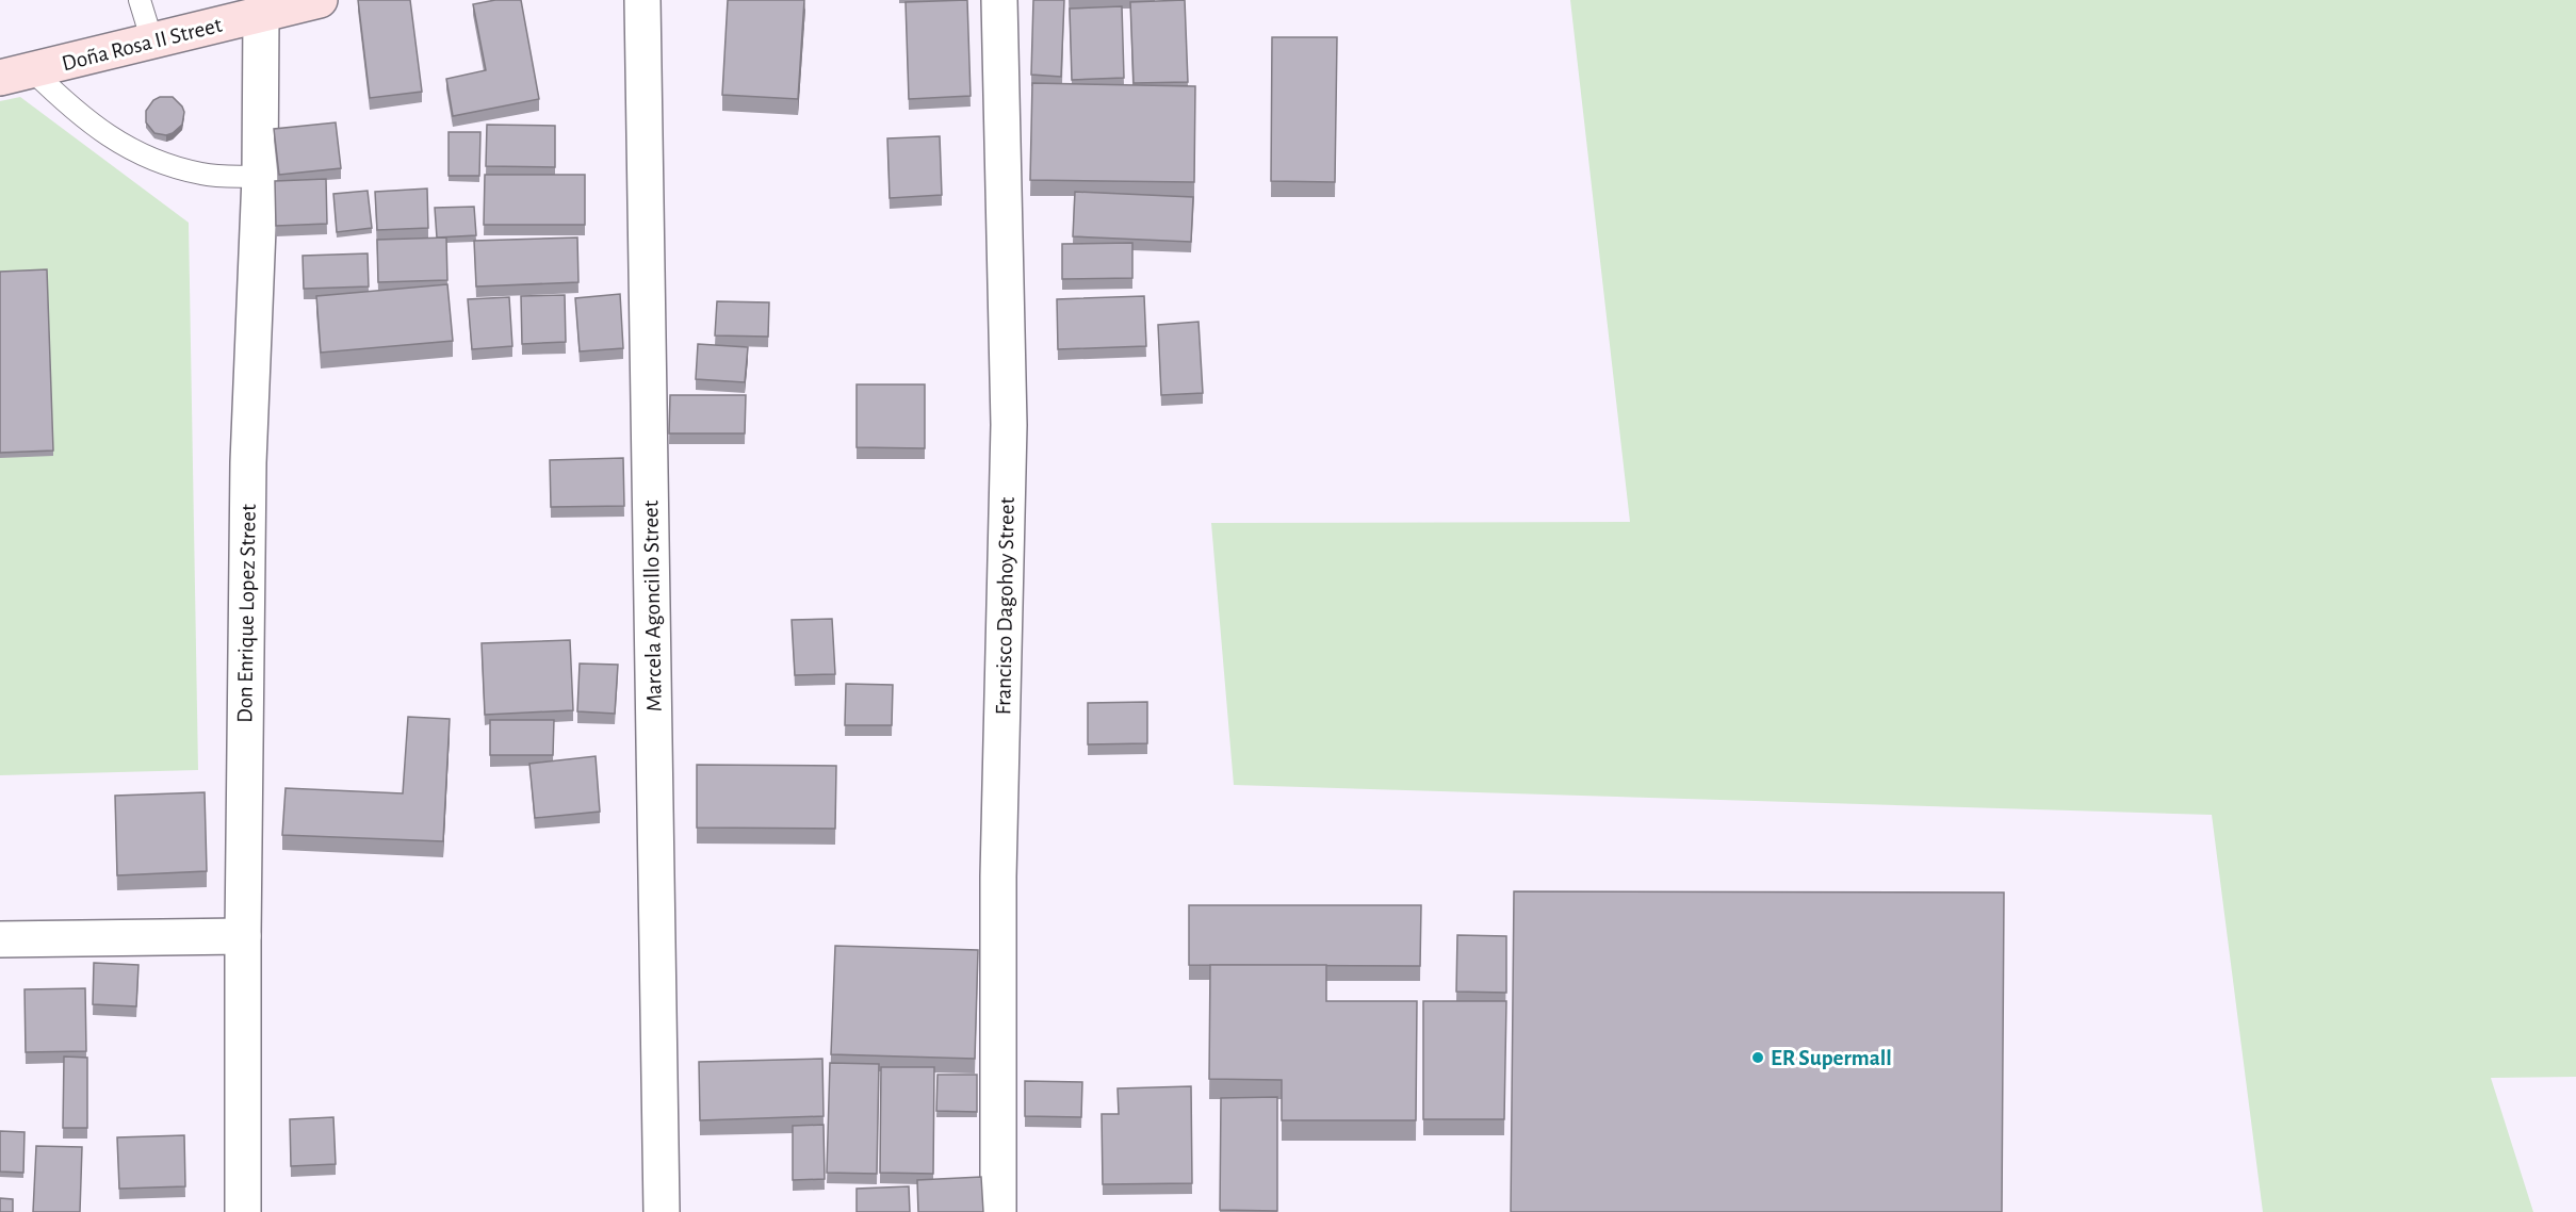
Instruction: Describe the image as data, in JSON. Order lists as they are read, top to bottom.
{
  "streets": {
    "main road": ["Doña Rosa II Street"],
    "street": ["Marcela Agoncillo Street", "Francisco Dagohoy Street", "Don Enrique Lopez Street"]
  },
  "crossings": [
    ["Doña Rosa II Street", "Don Enrique Lopez Street"]
  ],
  "places": ["ER Supermall"]
}
